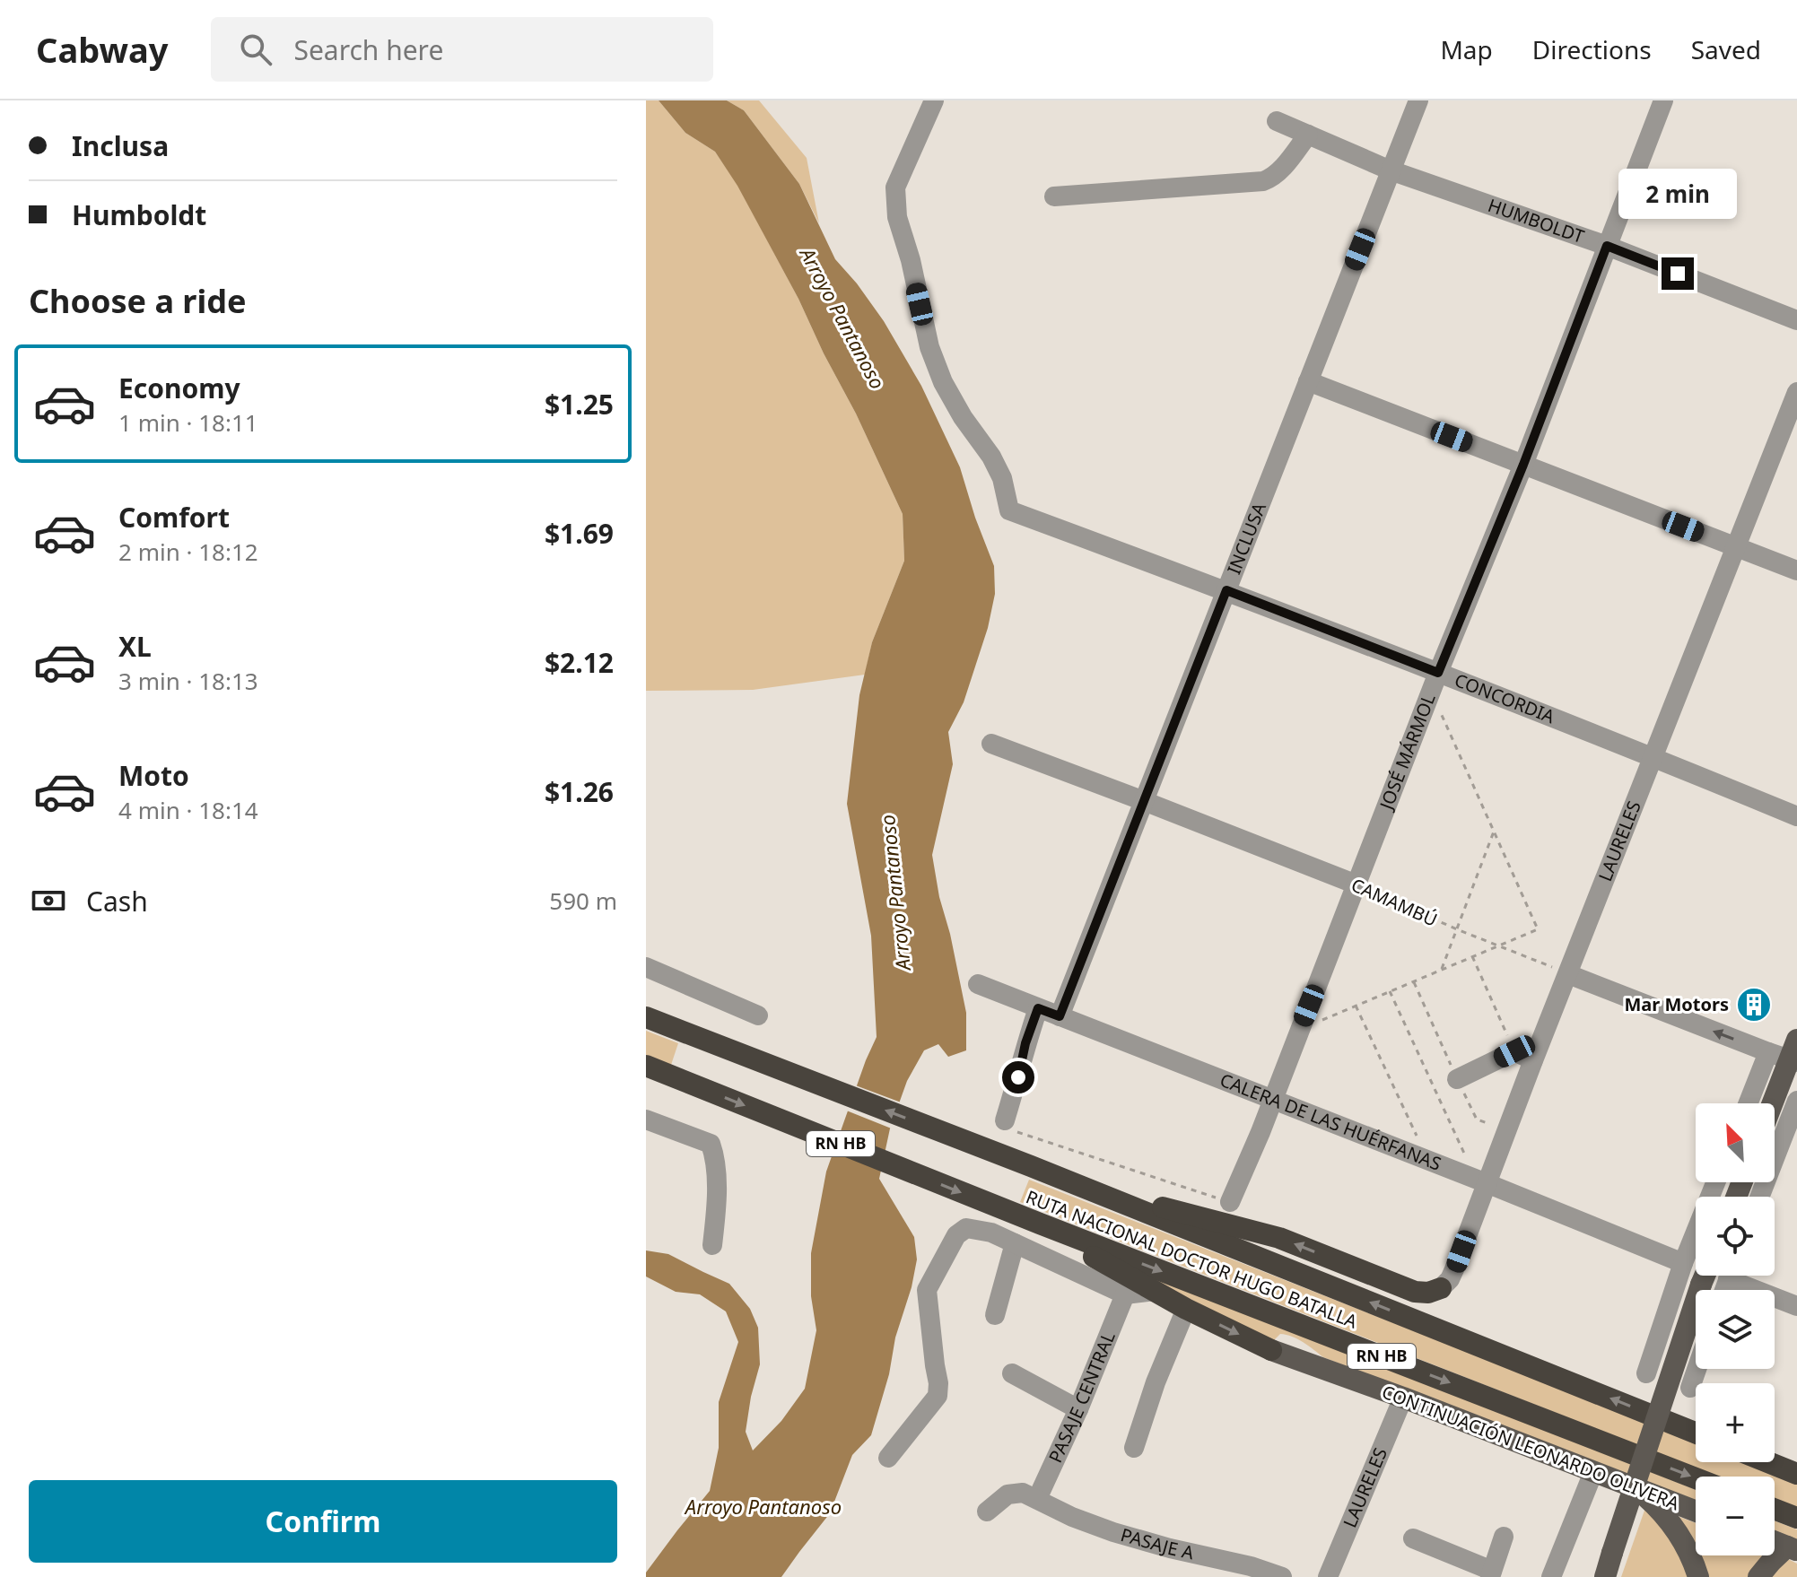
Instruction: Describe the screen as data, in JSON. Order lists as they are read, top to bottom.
{
  "streets": {
    "highway": ["RN HB", "RUTA NACIONAL DOCTOR HUGO BATALLA"],
    "main road": ["CONTINUACIÓN LEONARDO OLIVERA"],
    "street": [
      "HUMBOLDT",
      "INCLUSA",
      "CONCORDIA",
      "JOSÉ MÁRMOL",
      "LAURELES",
      "CAMAMBÚ",
      "CALERA DE LAS HUÉRFANAS",
      "PASAJE CENTRAL",
      "PASAJE A"
    ]
  },
  "crossings": [
    ["HUMBOLDT", "INCLUSA"],
    ["HUMBOLDT", "JOSÉ MÁRMOL"],
    ["INCLUSA", "CONCORDIA"],
    ["INCLUSA", "CAMAMBÚ"],
    ["INCLUSA", "CALERA DE LAS HUÉRFANAS"],
    ["CONCORDIA", "JOSÉ MÁRMOL"],
    ["CONCORDIA", "LAURELES"],
    ["JOSÉ MÁRMOL", "CAMAMBÚ"],
    ["JOSÉ MÁRMOL", "CALERA DE LAS HUÉRFANAS"],
    ["LAURELES", "CAMAMBÚ"],
    ["LAURELES", "CALERA DE LAS HUÉRFANAS"],
    ["LAURELES", "CONTINUACIÓN LEONARDO OLIVERA"],
    ["PASAJE CENTRAL", "PASAJE A"]
  ],
  "water": ["Arroyo Pantanoso"],
  "places": {
    "building": ["Mar Motors"]
  },
  "north": "top left",
  "page": {
    "header": "Cabway",
    "search": "Search here",
    "nav": ["Map", "Directions", "Saved"],
    "banner": ["Inclusa", "Humboldt"],
    "bubble": "2 min",
    "heading": "Choose a ride",
    "list": [
      {
        "name": "Economy",
        "note": "1 min · 18:11",
        "value": "$1.25"
      },
      {
        "name": "Comfort",
        "note": "2 min · 18:12",
        "value": "$1.69"
      },
      {
        "name": "XL",
        "note": "3 min · 18:13",
        "value": "$2.12"
      },
      {
        "name": "Moto",
        "note": "4 min · 18:14",
        "value": "$1.26"
      }
    ],
    "pay": ["Cash", "590 m"],
    "map_buttons": ["+", "−"],
    "buttons": "Confirm"
  }
}
